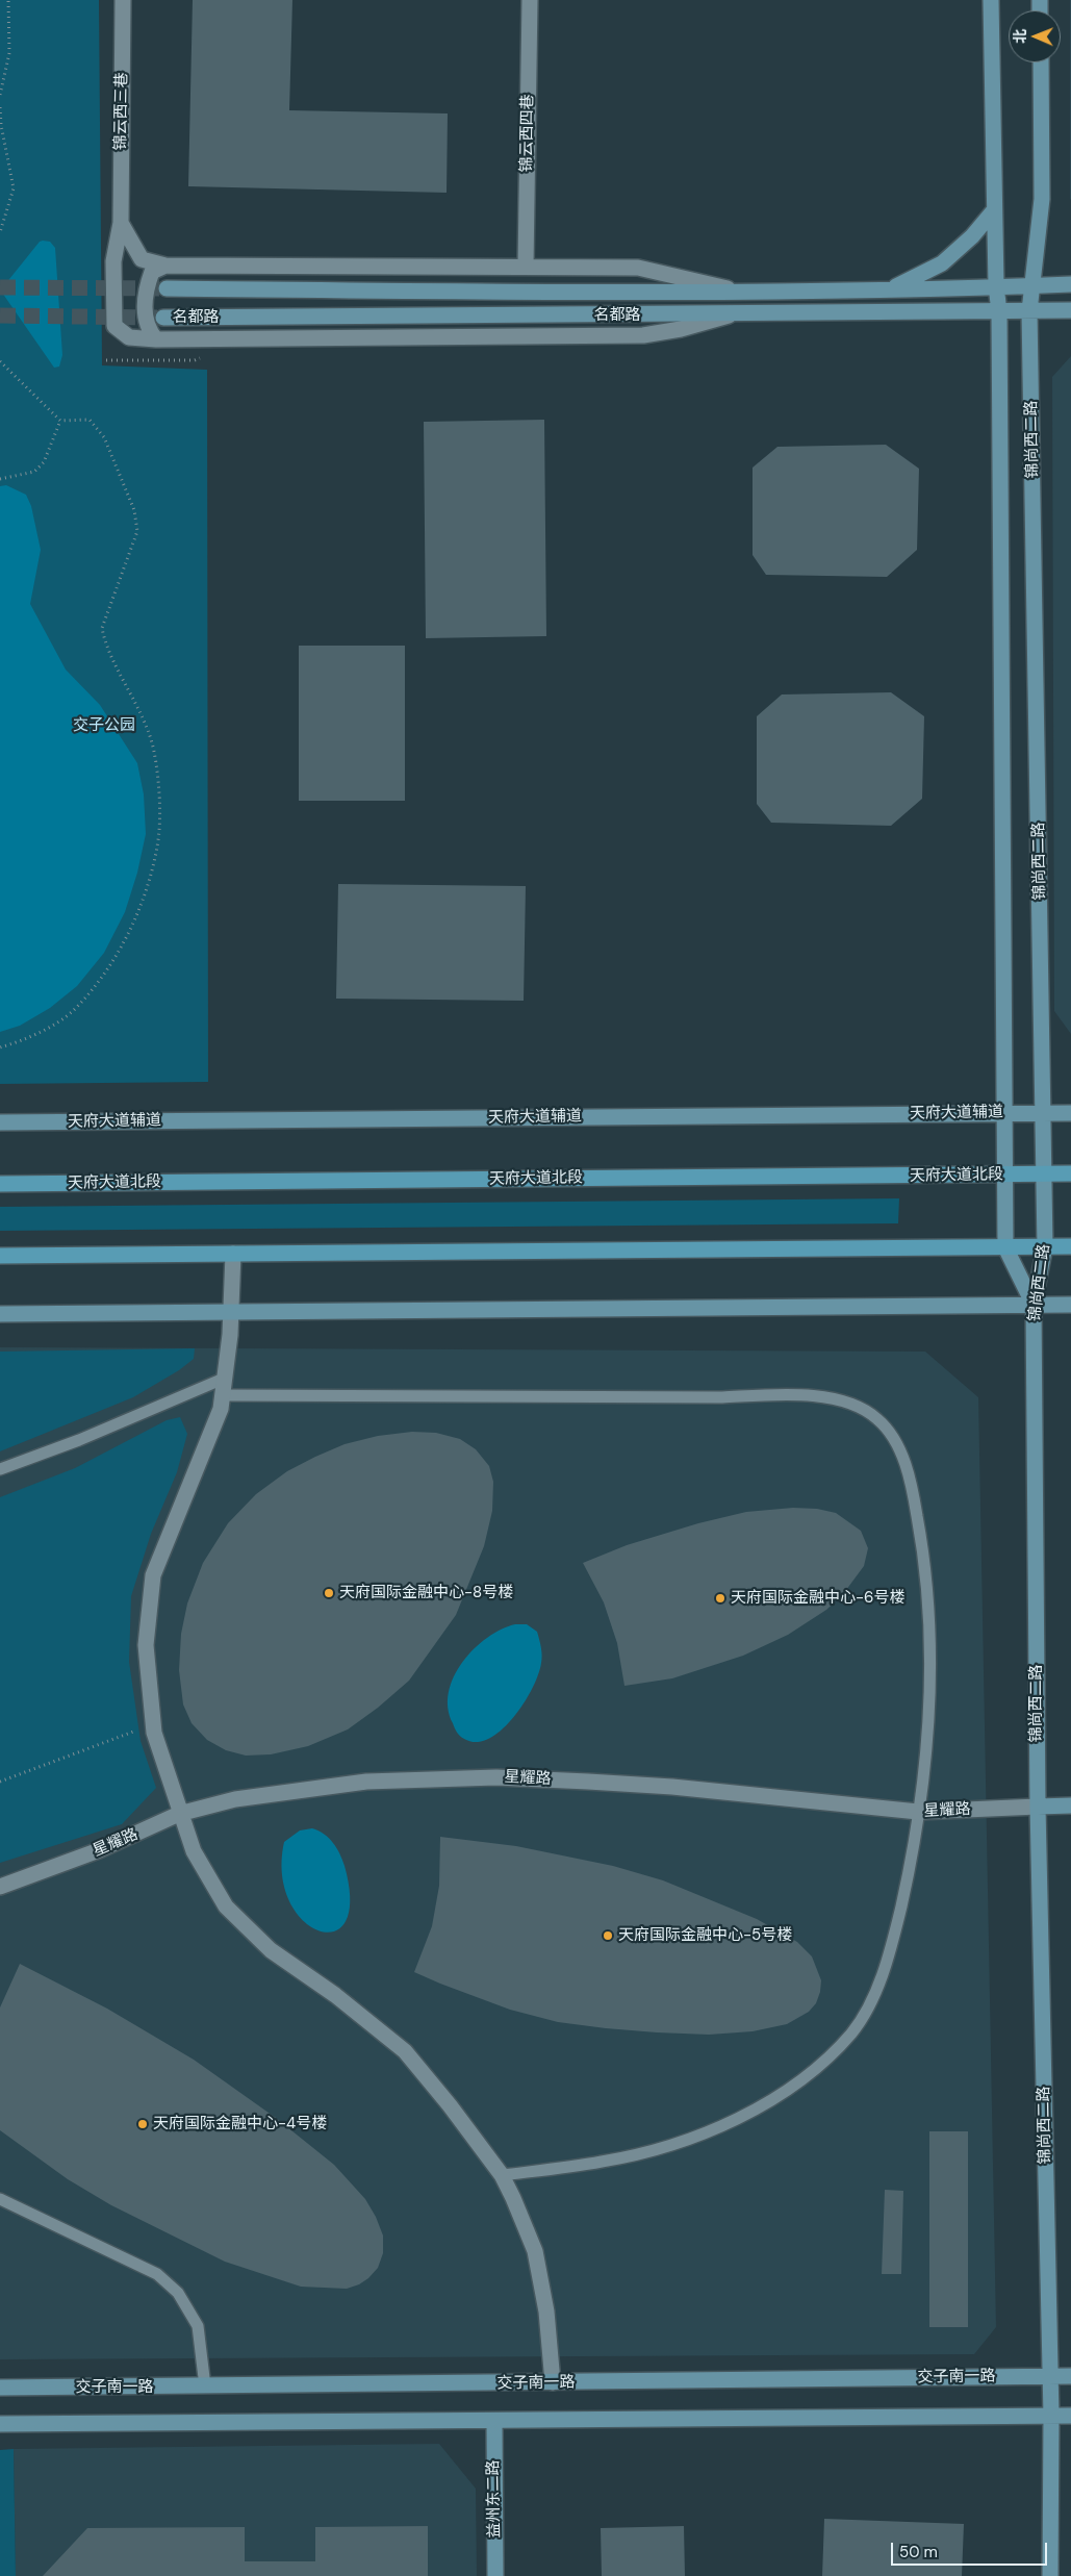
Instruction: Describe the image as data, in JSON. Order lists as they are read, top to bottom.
{
  "streets": {
    "main road": ["天府大道北段"],
    "street": [
      "锦云西三巷",
      "锦云西四巷",
      "名都路",
      "锦尚西二路",
      "天府大道辅道",
      "星耀路",
      "交子南一路",
      "益州东二路"
    ]
  },
  "crossings": [
    ["名都路", "锦尚西二路"],
    ["锦尚西二路", "天府大道辅道"],
    ["锦尚西二路", "天府大道北段"],
    ["锦尚西二路", "星耀路"],
    ["锦尚西二路", "交子南一路"]
  ],
  "parks": ["交子公园"],
  "places": [
    "天府国际金融中心-8号楼",
    "天府国际金融中心-6号楼",
    "天府国际金融中心-5号楼",
    "天府国际金融中心-4号楼"
  ],
  "scale_bar": "50 m",
  "north": "left"
}
